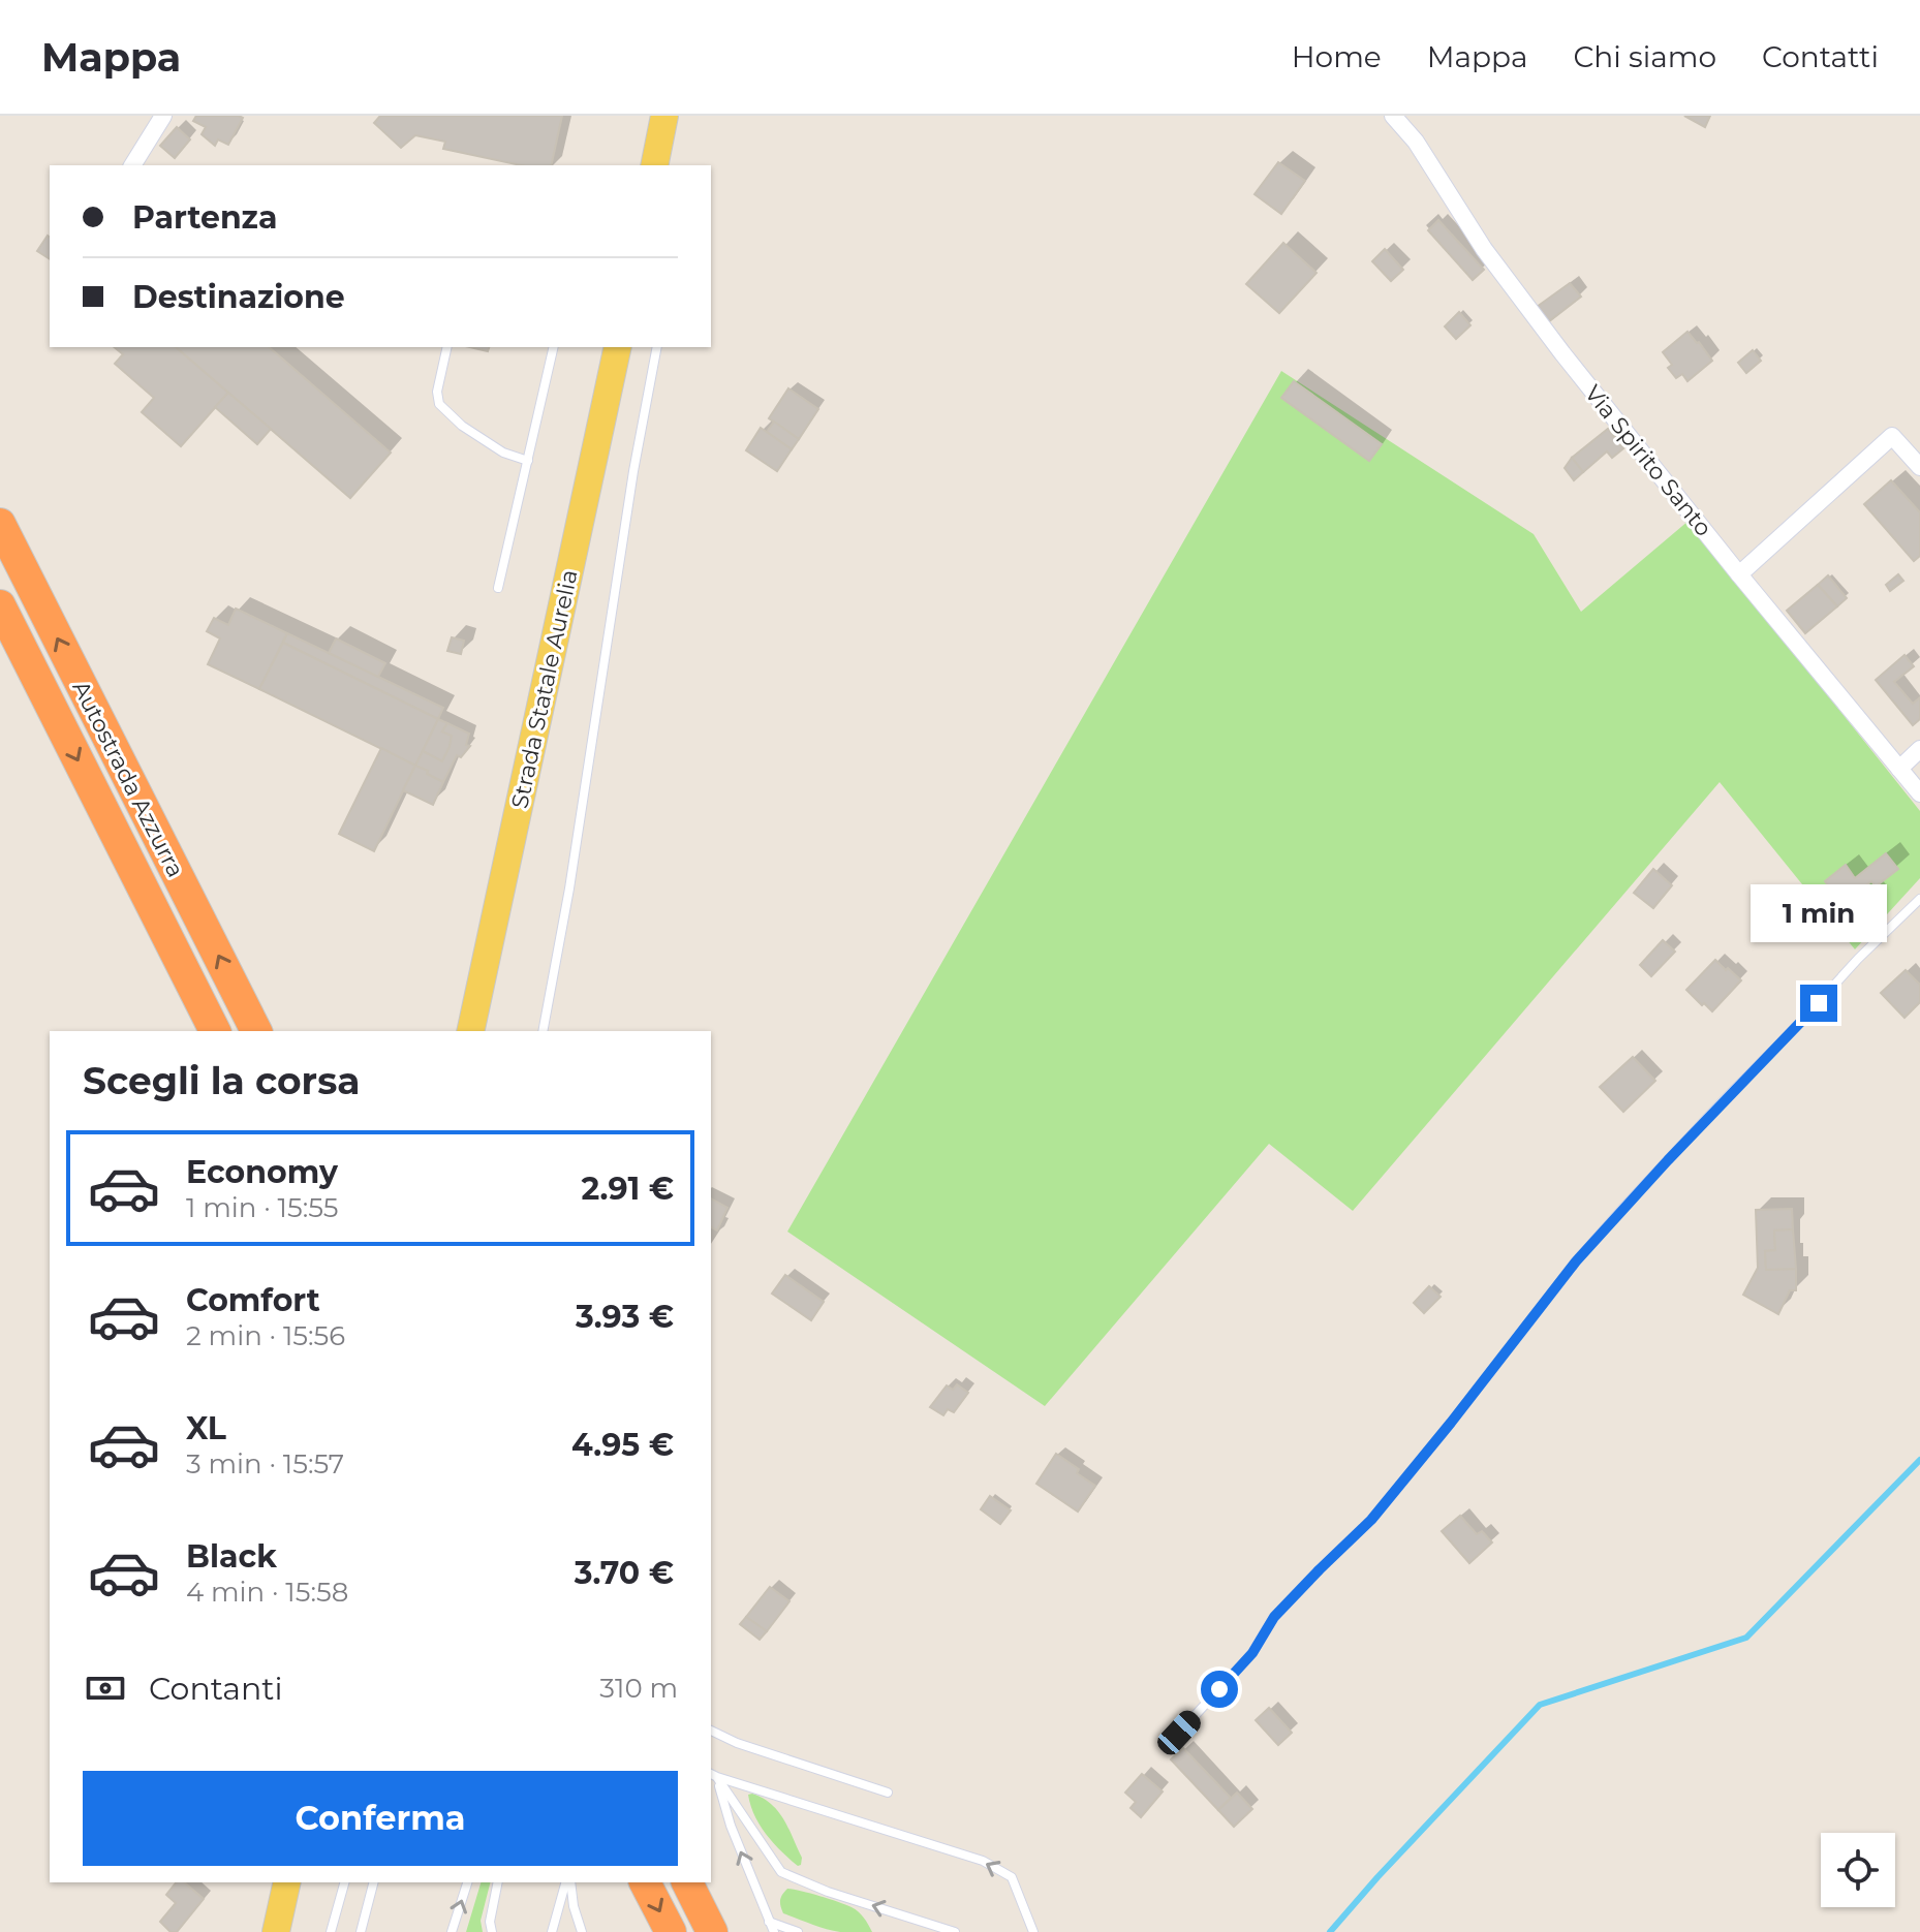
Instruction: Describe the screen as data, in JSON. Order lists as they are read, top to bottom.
{
  "streets": {
    "highway": ["Autostrada Azzurra"],
    "main road": ["Strada Statale Aurelia"],
    "street": ["Via Spirito Santo"]
  },
  "page": {
    "header": "Mappa",
    "nav": [
      "Home",
      "Mappa",
      "Chi siamo",
      "Contatti"
    ],
    "banner": ["Partenza", "Destinazione"],
    "bubble": "1 min",
    "heading": "Scegli la corsa",
    "list": [
      {
        "name": "Economy",
        "note": "1 min · 15:55",
        "value": "2.91 €"
      },
      {
        "name": "Comfort",
        "note": "2 min · 15:56",
        "value": "3.93 €"
      },
      {
        "name": "XL",
        "note": "3 min · 15:57",
        "value": "4.95 €"
      },
      {
        "name": "Black",
        "note": "4 min · 15:58",
        "value": "3.70 €"
      }
    ],
    "pay": ["Contanti", "310 m"],
    "buttons": "Conferma"
  }
}
